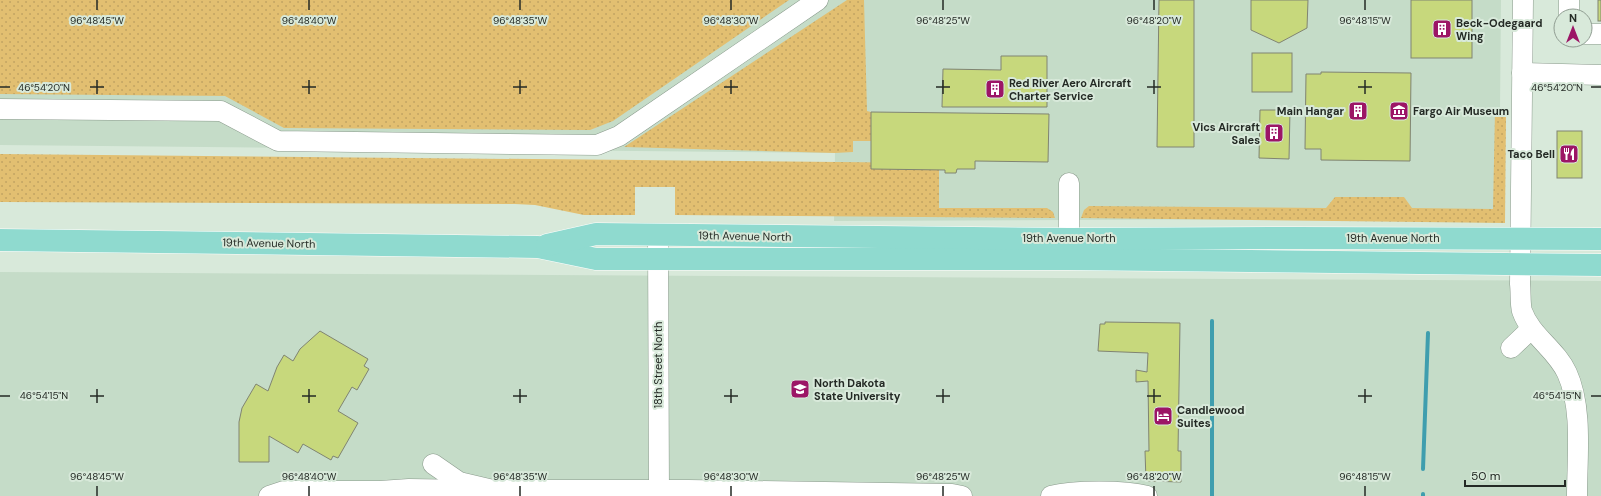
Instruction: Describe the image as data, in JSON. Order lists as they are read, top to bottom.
{
  "streets": {
    "main road": ["19th Avenue North"],
    "street": ["18th Street North"]
  },
  "crossings": [
    ["19th Avenue North", "18th Street North"]
  ],
  "places": {
    "building": [
      "Beck-Odegaard Wing",
      "Red River Aero Aircraft Charter Service",
      "Main Hangar",
      "Vics Aircraft Sales"
    ],
    "museum": ["Fargo Air Museum"],
    "restaurant": ["Taco Bell"],
    "school or university": ["North Dakota State University"],
    "hotel": ["Candlewood Suites"]
  },
  "scale_bar": "50 m",
  "north": "top",
  "coordinates": [
    "96°48'45\"W",
    "96°48'40\"W",
    "96°48'35\"W",
    "96°48'30\"W",
    "96°48'25\"W",
    "96°48'20\"W",
    "96°48'15\"W",
    "46°54'20\"N",
    "46°54'15\"N"
  ]
}
